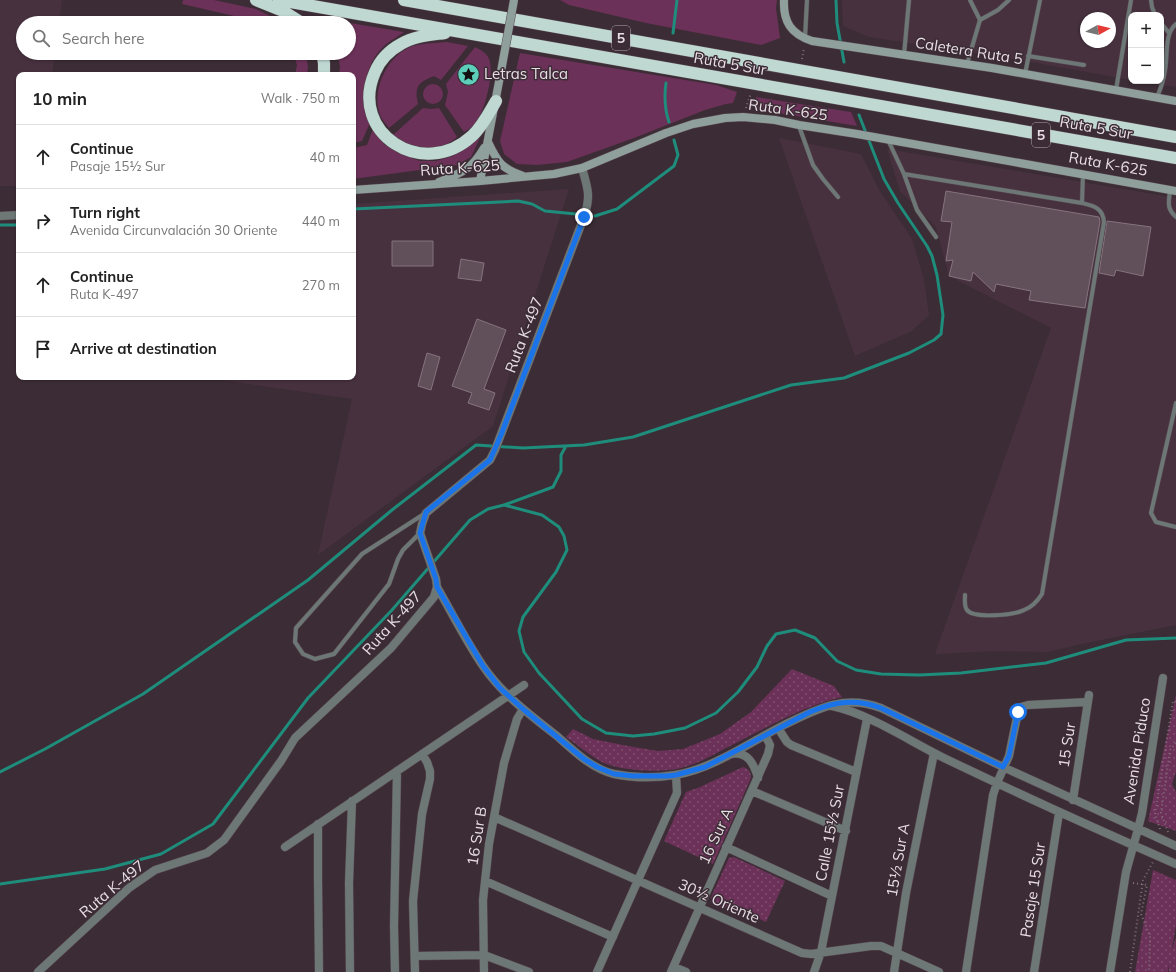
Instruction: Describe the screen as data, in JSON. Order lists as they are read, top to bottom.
{
  "streets": {
    "highway": ["5", "Ruta 5 Sur"],
    "main road": ["Caletera Ruta 5", "Ruta K-625"],
    "street": [
      "Ruta K-497",
      "15 Sur",
      "Avenida Piduco",
      "Calle 15½ Sur",
      "16 Sur B",
      "16 Sur A",
      "15½ Sur A",
      "Pasaje 15 Sur",
      "30½ Oriente"
    ]
  },
  "crossings": [
    ["Ruta K-625", "Ruta K-497"],
    ["Calle 15½ Sur", "30½ Oriente"],
    ["16 Sur B", "30½ Oriente"],
    ["16 Sur A", "30½ Oriente"],
    ["15½ Sur A", "30½ Oriente"]
  ],
  "places": {
    "place": ["Letras Talca"]
  },
  "north": "right",
  "page": {
    "map_buttons": ["+", "−"],
    "search": "Search here",
    "heading": ["10 min", "Walk · 750 m"],
    "list": [
      ["Continue", "Pasaje 15½ Sur", "40 m"],
      ["Turn right", "Avenida Circunvalación 30 Oriente", "440 m"],
      ["Continue", "Ruta K-497", "270 m"],
      "Arrive at destination"
    ]
  }
}
